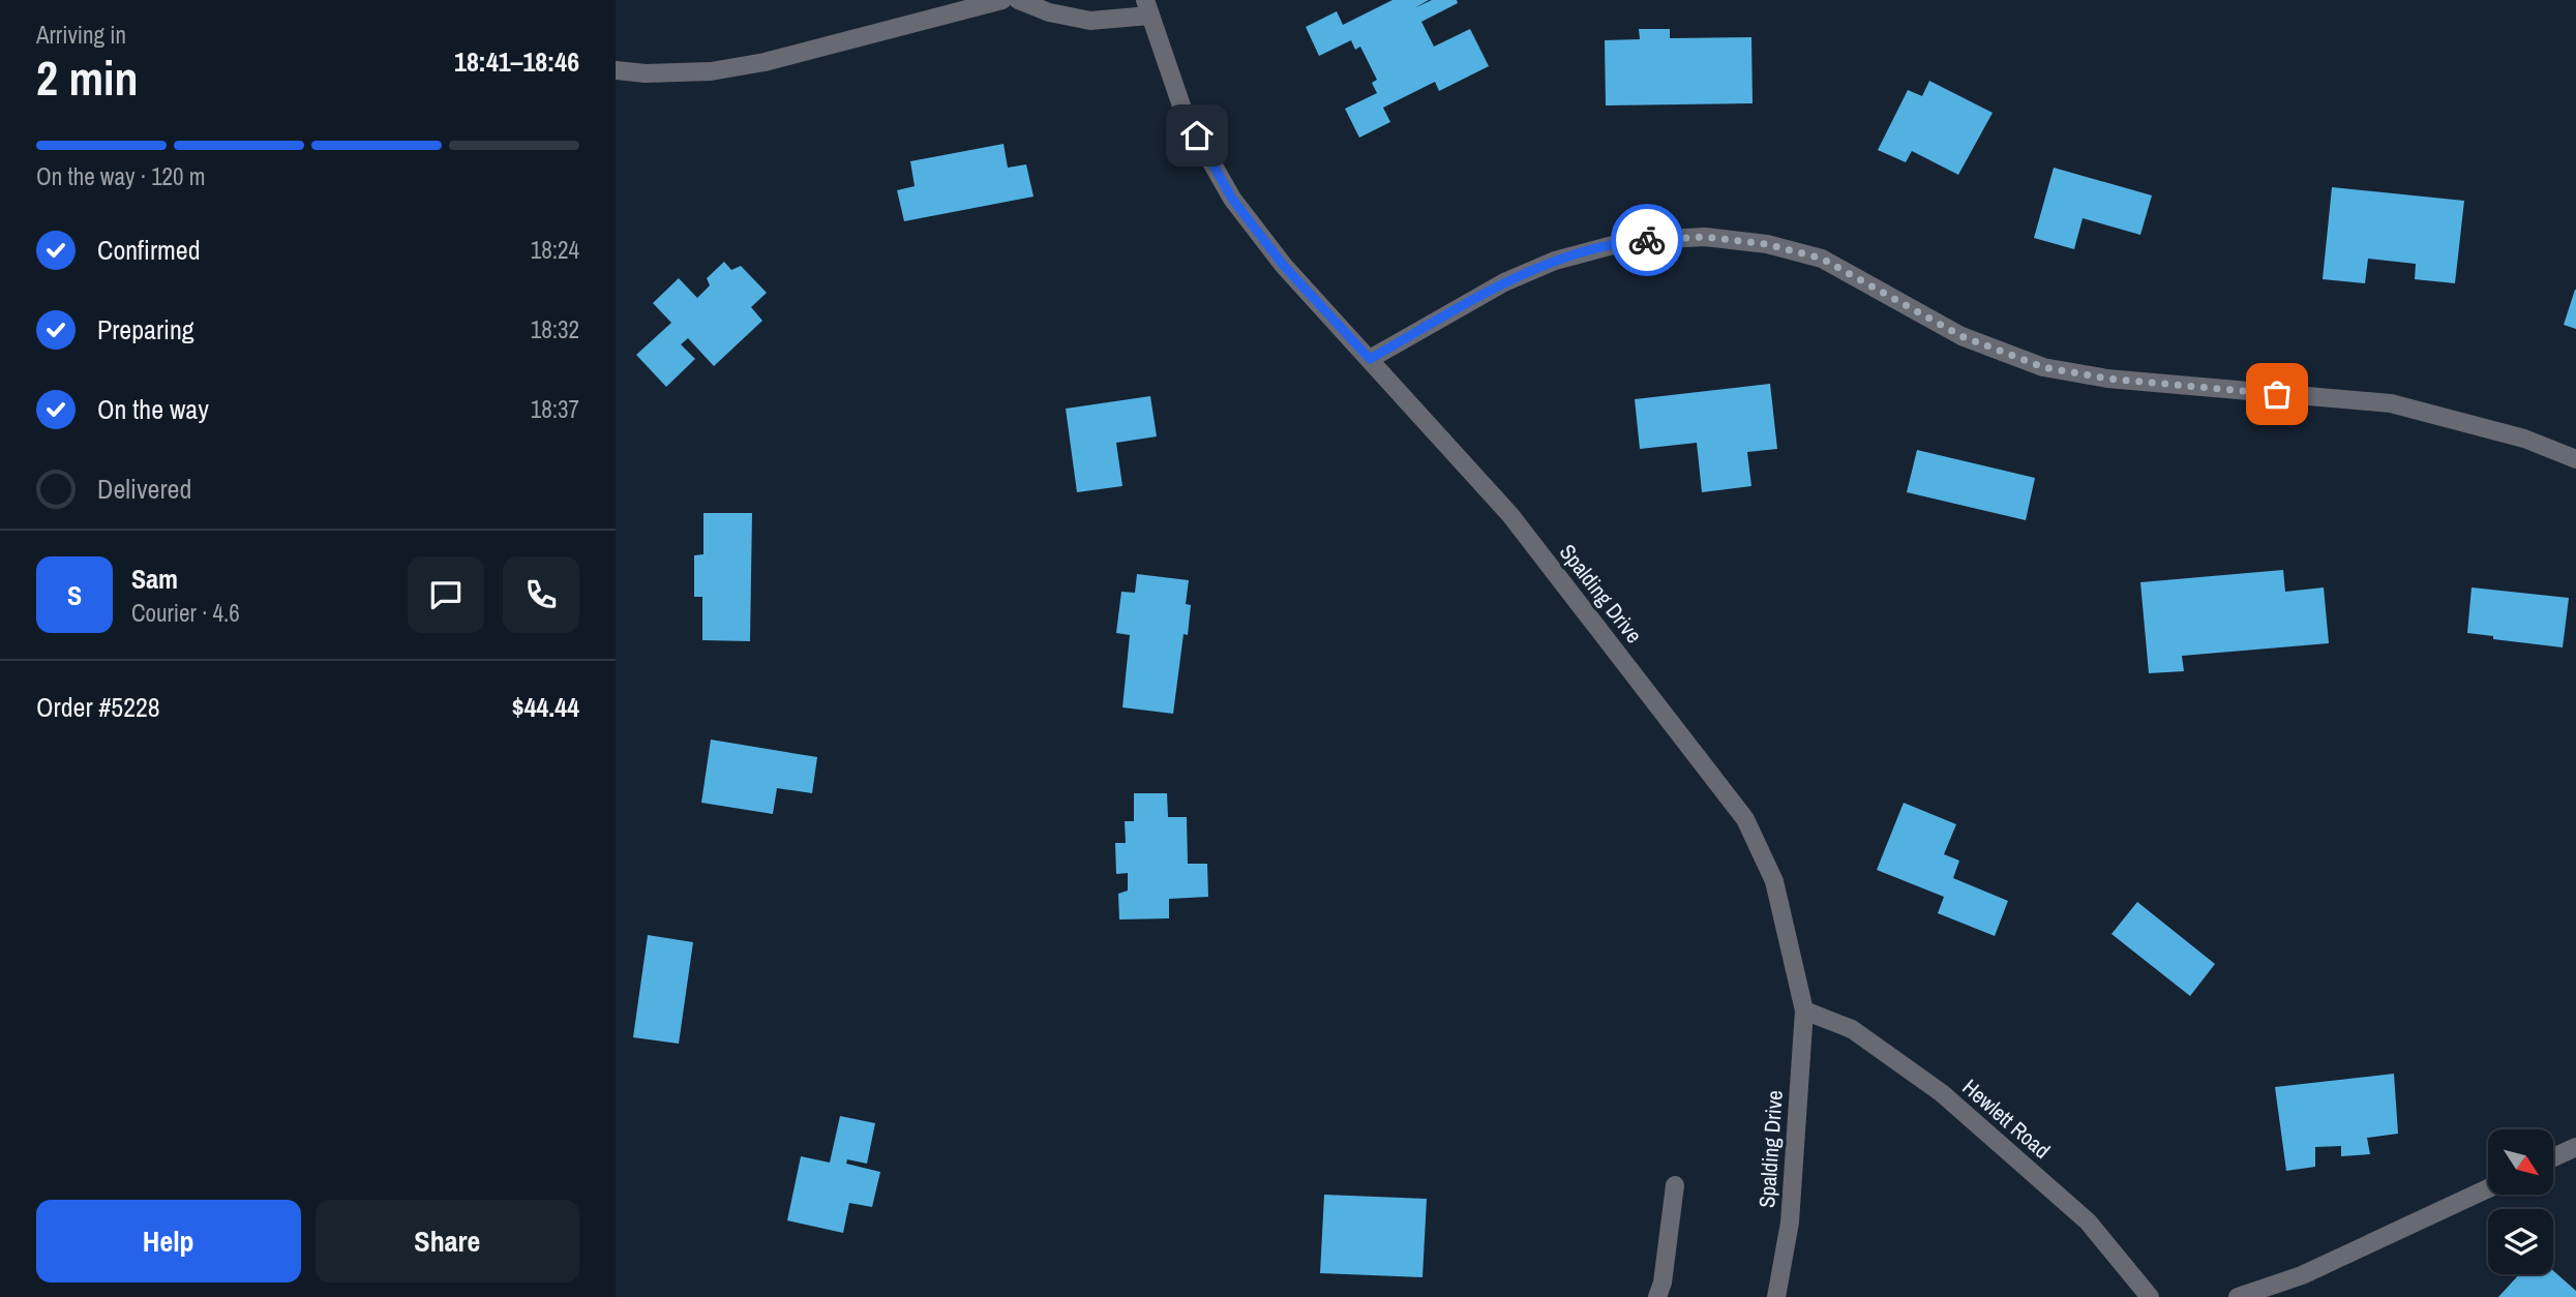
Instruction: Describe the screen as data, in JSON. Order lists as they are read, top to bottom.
{
  "streets": {
    "street": ["Spalding Drive", "Hewlett Road"]
  },
  "crossings": [
    ["Spalding Drive", "Hewlett Road"]
  ],
  "north": "bottom right",
  "page": {
    "heading": ["2 min", "Arriving in", "18:41–18:46"],
    "panel": [
      "Sam",
      "Courier · 4.6",
      "Order #5228",
      "$44.44"
    ],
    "bar": "On the way · 120 m",
    "list": [
      ["Confirmed", "18:24"],
      ["Preparing", "18:32"],
      ["On the way", "18:37"],
      "Delivered"
    ],
    "round": "S",
    "buttons": ["Help", "Share"]
  }
}
